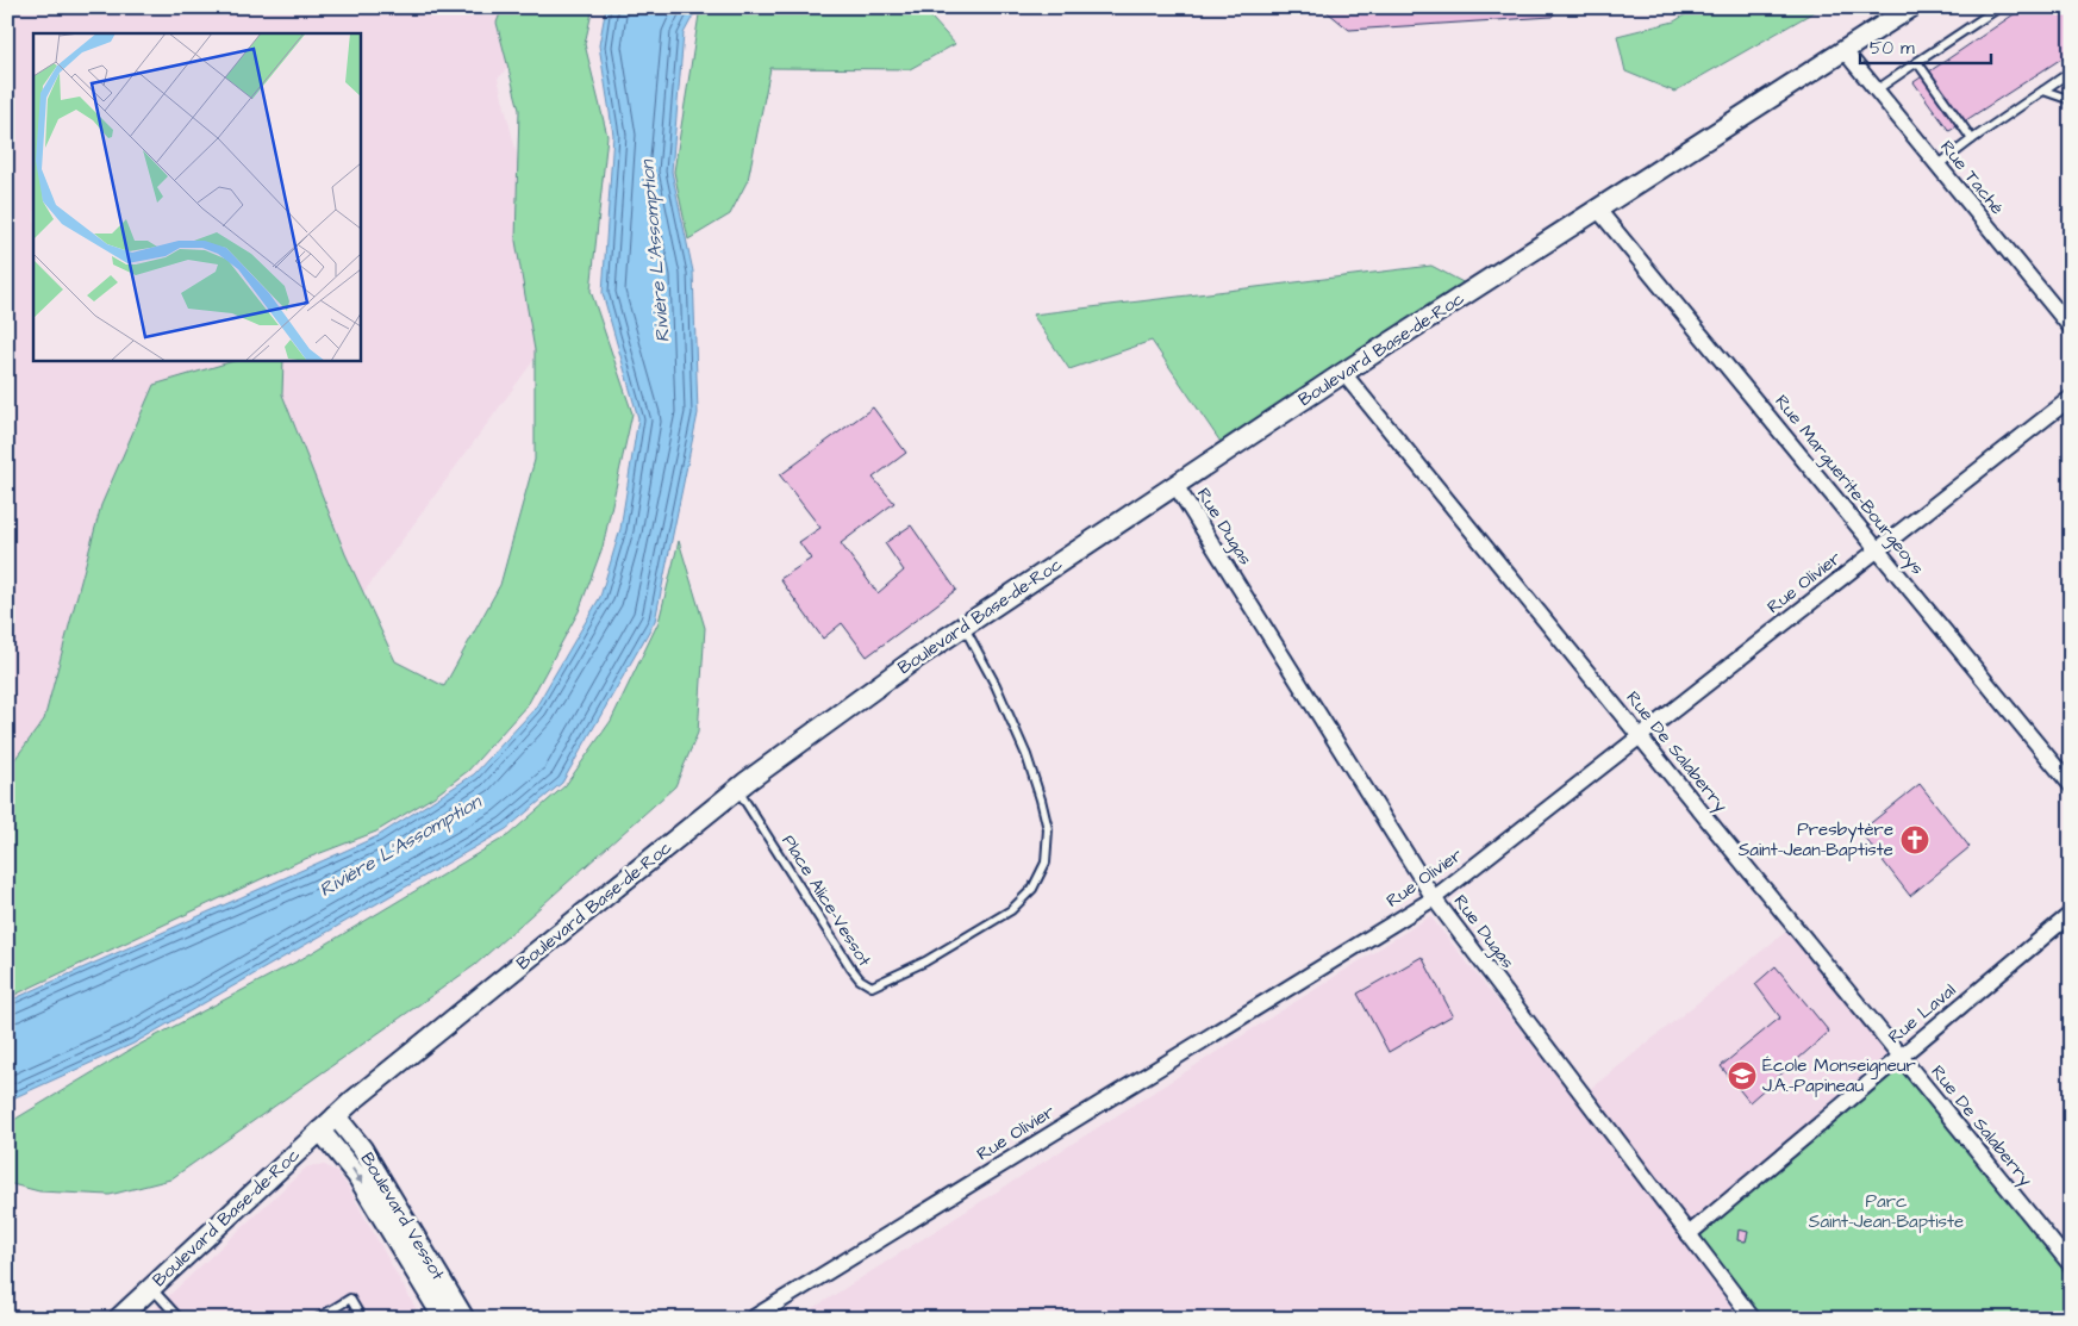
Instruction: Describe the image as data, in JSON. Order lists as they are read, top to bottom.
{
  "streets": {
    "street": [
      "Rue Taché",
      "Boulevard Base-de-Roc",
      "Rue Marguerite-Bourgeoys",
      "Rue Dugas",
      "Rue Olivier",
      "Rue De Salaberry",
      "Rue Laval",
      "Boulevard Vessot"
    ],
    "lane": ["Place Alice-Vessot"]
  },
  "crossings": [
    ["Rue Taché", "Boulevard Base-de-Roc"],
    ["Boulevard Base-de-Roc", "Rue Marguerite-Bourgeoys"],
    ["Boulevard Base-de-Roc", "Rue Dugas"],
    ["Boulevard Base-de-Roc", "Rue De Salaberry"],
    ["Boulevard Base-de-Roc", "Place Alice-Vessot"],
    ["Boulevard Base-de-Roc", "Boulevard Vessot"],
    ["Rue Marguerite-Bourgeoys", "Rue Olivier"],
    ["Rue Dugas", "Rue Olivier"],
    ["Rue Dugas", "Rue Laval"],
    ["Rue Olivier", "Rue De Salaberry"],
    ["Rue De Salaberry", "Rue Laval"]
  ],
  "water": ["Rivière L'Assomption"],
  "parks": ["Parc Saint-Jean-Baptiste"],
  "places": {
    "church": ["Presbytère Saint-Jean-Baptiste"],
    "school or university": ["École Monseigneur J.A.-Papineau"]
  },
  "scale_bar": "50 m"
}
